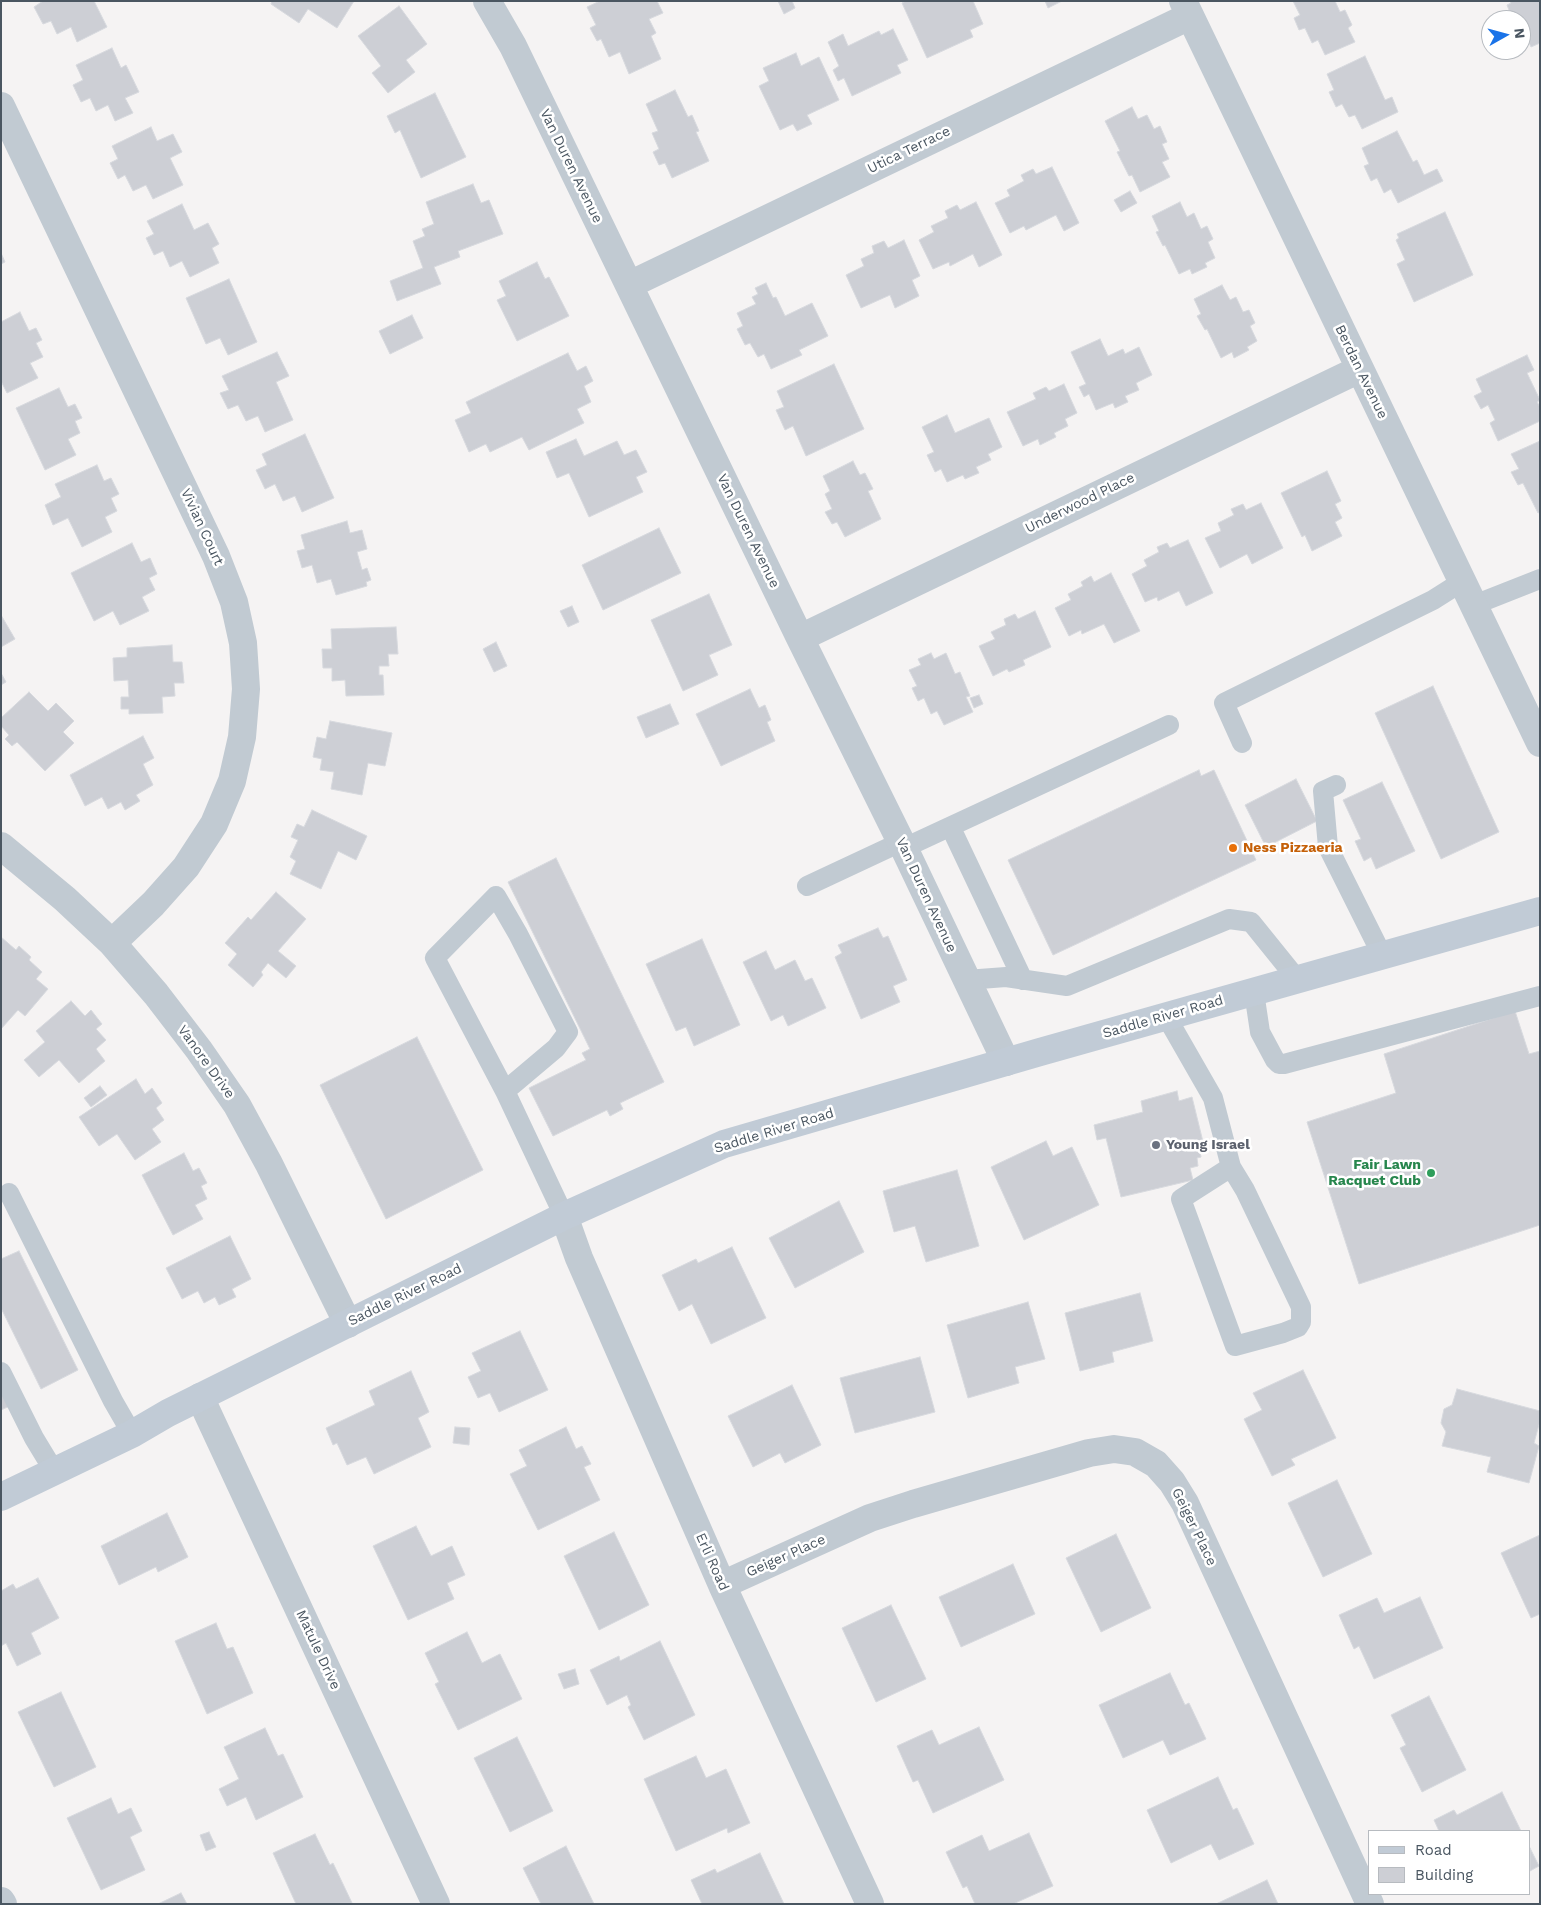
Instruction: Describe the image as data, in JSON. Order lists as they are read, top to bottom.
{
  "streets": {
    "main road": ["Saddle River Road"],
    "street": [
      "Utica Terrace",
      "Van Duren Avenue",
      "Berdan Avenue",
      "Underwood Place",
      "Vivian Court",
      "Vanore Drive",
      "Geiger Place",
      "Erli Road",
      "Matule Drive"
    ]
  },
  "crossings": [
    ["Utica Terrace", "Van Duren Avenue"],
    ["Utica Terrace", "Berdan Avenue"],
    ["Van Duren Avenue", "Underwood Place"],
    ["Van Duren Avenue", "Saddle River Road"],
    ["Berdan Avenue", "Underwood Place"],
    ["Vivian Court", "Vanore Drive"],
    ["Saddle River Road", "Vanore Drive"],
    ["Saddle River Road", "Erli Road"],
    ["Saddle River Road", "Matule Drive"],
    ["Geiger Place", "Erli Road"]
  ],
  "places": ["Ness Pizzaeria", "Young Israel", "Fair Lawn Racquet Club"],
  "legend": ["Road", "Building"],
  "north": "right"
}
